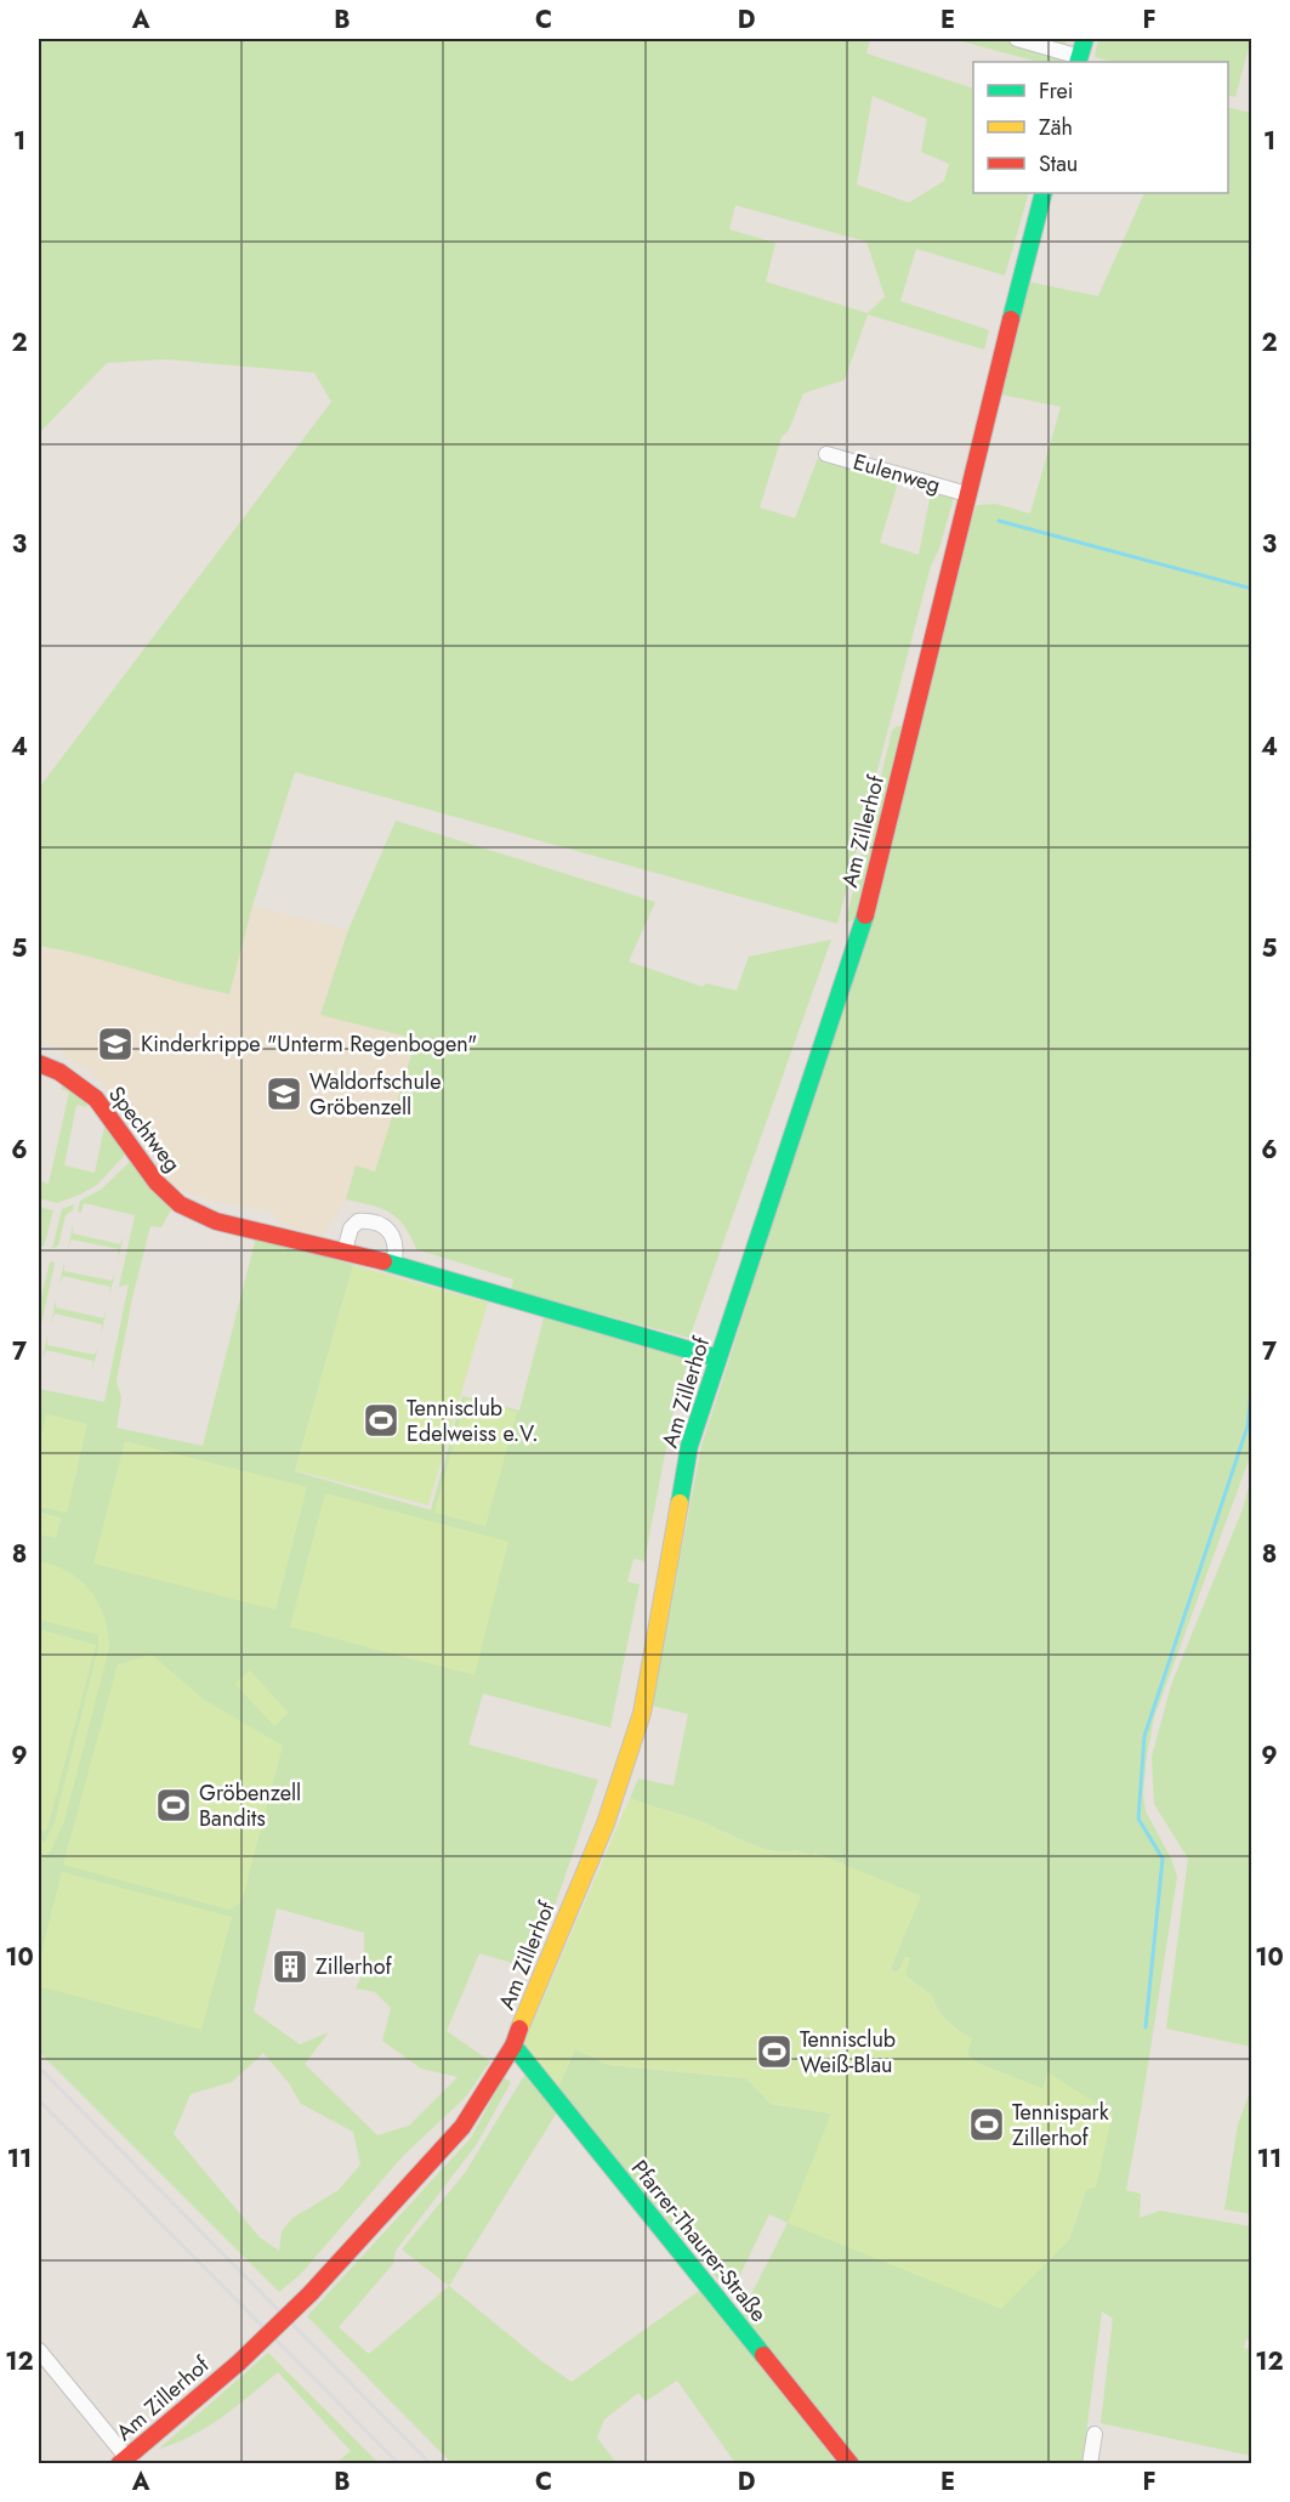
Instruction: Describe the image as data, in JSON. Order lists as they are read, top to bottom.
{
  "streets": {
    "street": [
      "Eulenweg",
      "Am Zillerhof",
      "Spechtweg",
      "Pfarrer-Thaurer-Straße"
    ]
  },
  "crossings": [
    ["Eulenweg", "Am Zillerhof"],
    ["Am Zillerhof", "Spechtweg"],
    ["Am Zillerhof", "Pfarrer-Thaurer-Straße"]
  ],
  "places": {
    "school or university": ["Kinderkrippe \"Unterm Regenbogen\"", "Waldorfschule Gröbenzell"],
    "sports": [
      "Tennisclub Edelweiss e.V.",
      "Gröbenzell Bandits",
      "Tennisclub Weiß-Blau",
      "Tennispark Zillerhof"
    ],
    "building": ["Zillerhof"]
  },
  "legend": ["Frei", "Zäh", "Stau"],
  "grid": {
    "columns": [
      "A",
      "B",
      "C",
      "D",
      "E",
      "F"
    ],
    "rows": [
      "1",
      "2",
      "3",
      "4",
      "5",
      "6",
      "7",
      "8",
      "9",
      "10",
      "11",
      "12"
    ]
  }
}
